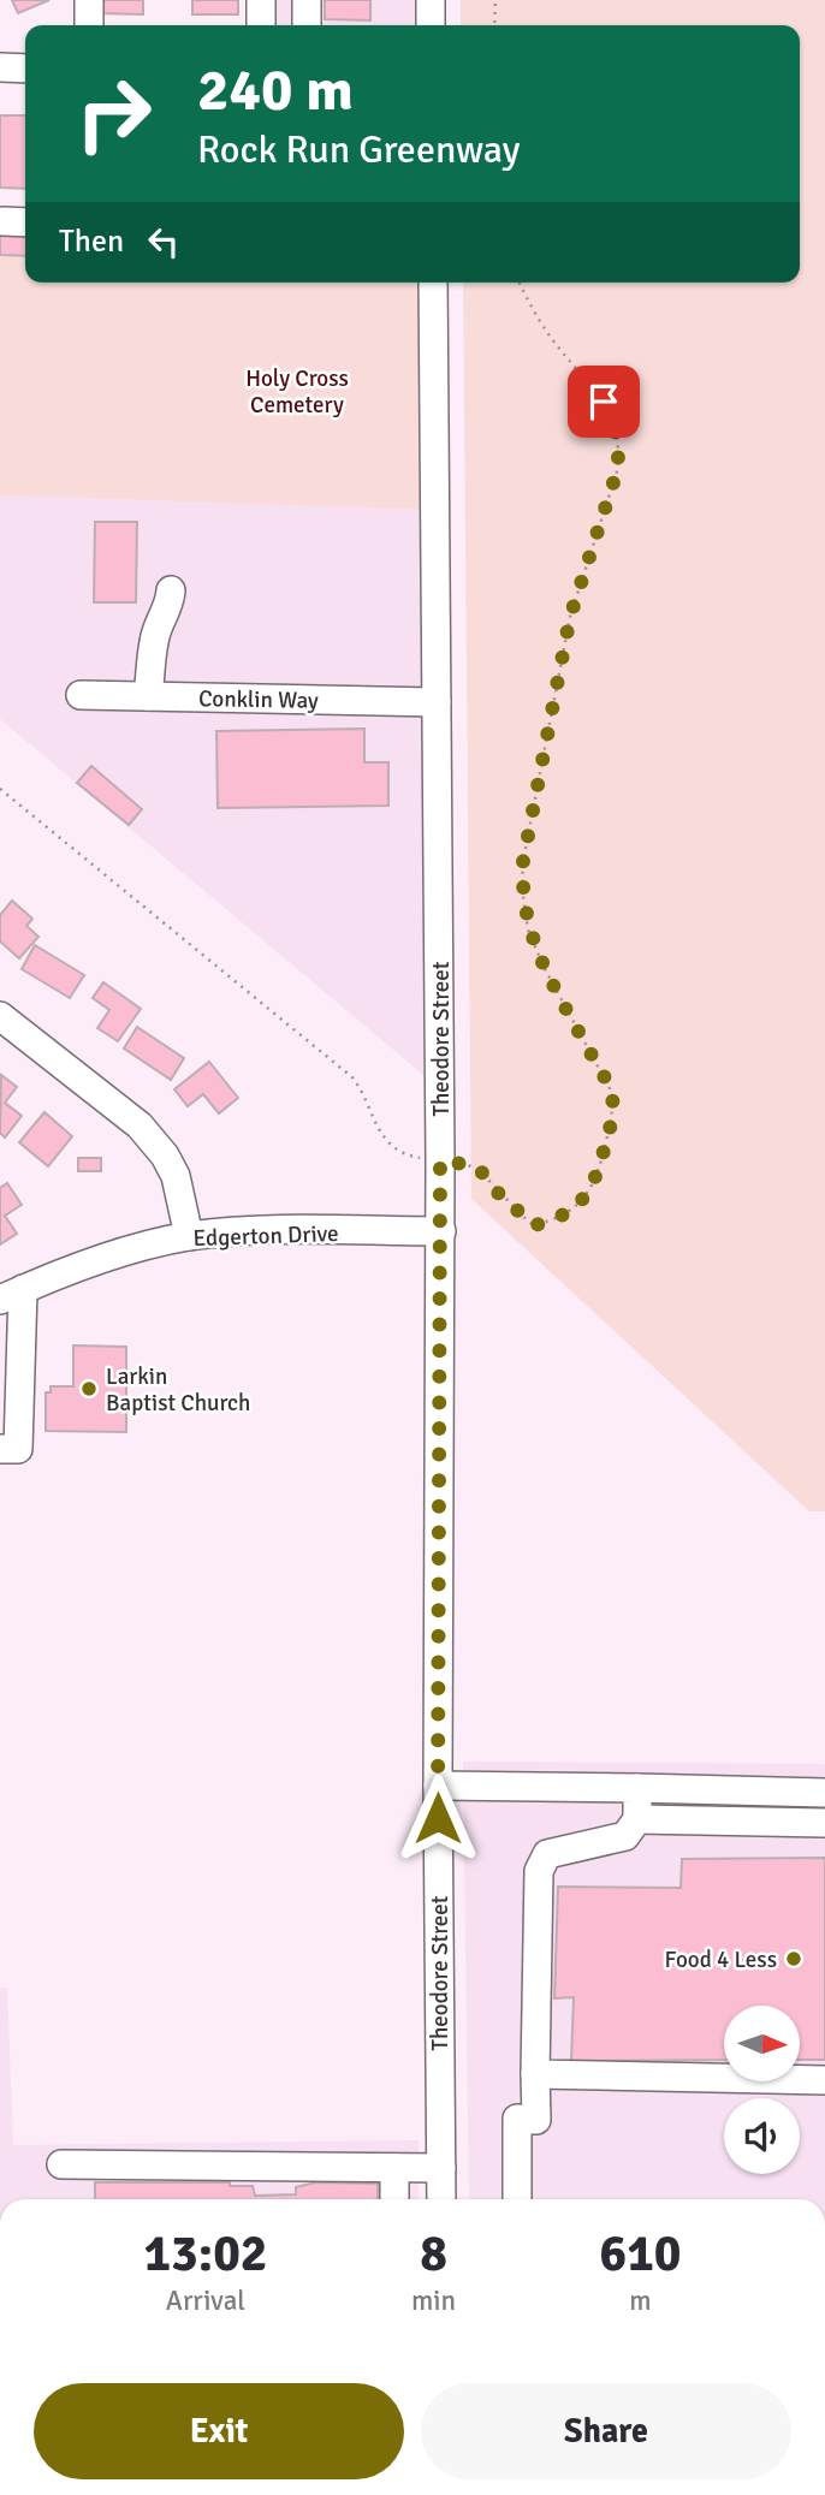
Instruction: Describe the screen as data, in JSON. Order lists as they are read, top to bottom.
{
  "streets": {
    "street": ["Conklin Way", "Theodore Street", "Edgerton Drive"]
  },
  "crossings": [
    ["Conklin Way", "Theodore Street"],
    ["Theodore Street", "Edgerton Drive"]
  ],
  "parks": ["Holy Cross Cemetery"],
  "places": ["Larkin Baptist Church", "Food 4 Less"],
  "north": "right",
  "page": {
    "turn": ["240 m", "Rock Run Greenway"],
    "then": "Then",
    "eta": [
      "13:02",
      "Arrival",
      "8",
      "min",
      "610",
      "m"
    ],
    "buttons": ["Exit", "Share"]
  }
}
